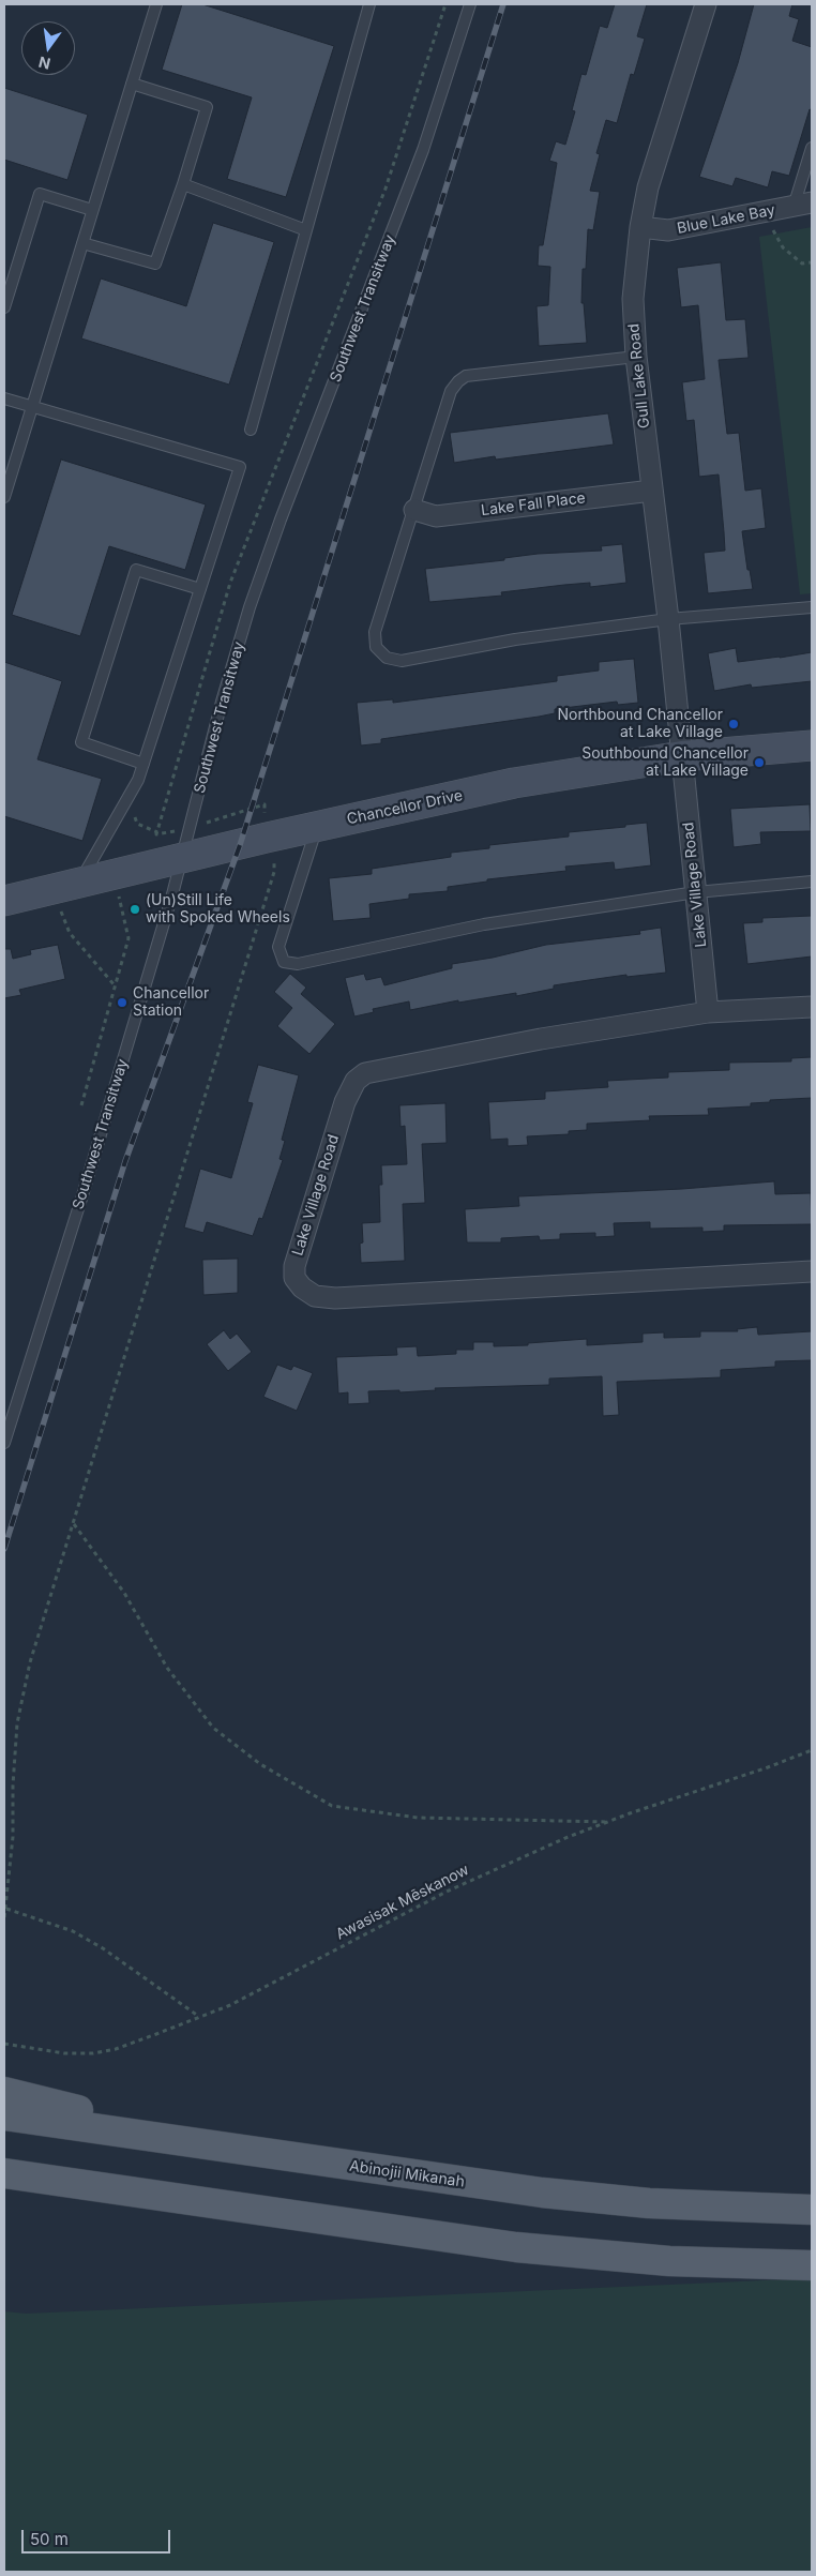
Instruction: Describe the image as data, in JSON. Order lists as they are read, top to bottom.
{
  "streets": {
    "main road": ["Abinojii Mikanah"],
    "street": [
      "Blue Lake Bay",
      "Gull Lake Road",
      "Lake Fall Place",
      "Chancellor Drive",
      "Lake Village Road"
    ],
    "lane": ["Southwest Transitway"],
    "path": ["Awasisak Mēskanow"]
  },
  "crossings": [
    ["Blue Lake Bay", "Gull Lake Road"],
    ["Southwest Transitway", "Chancellor Drive"],
    ["Gull Lake Road", "Lake Fall Place"],
    ["Gull Lake Road", "Chancellor Drive"],
    ["Gull Lake Road", "Lake Village Road"],
    ["Chancellor Drive", "Lake Village Road"]
  ],
  "places": [
    "Northbound Chancellor at Lake Village",
    "Southbound Chancellor at Lake Village",
    "(Un)Still Life with Spoked Wheels",
    "Chancellor Station"
  ],
  "scale_bar": "50 m",
  "north": "bottom"
}
